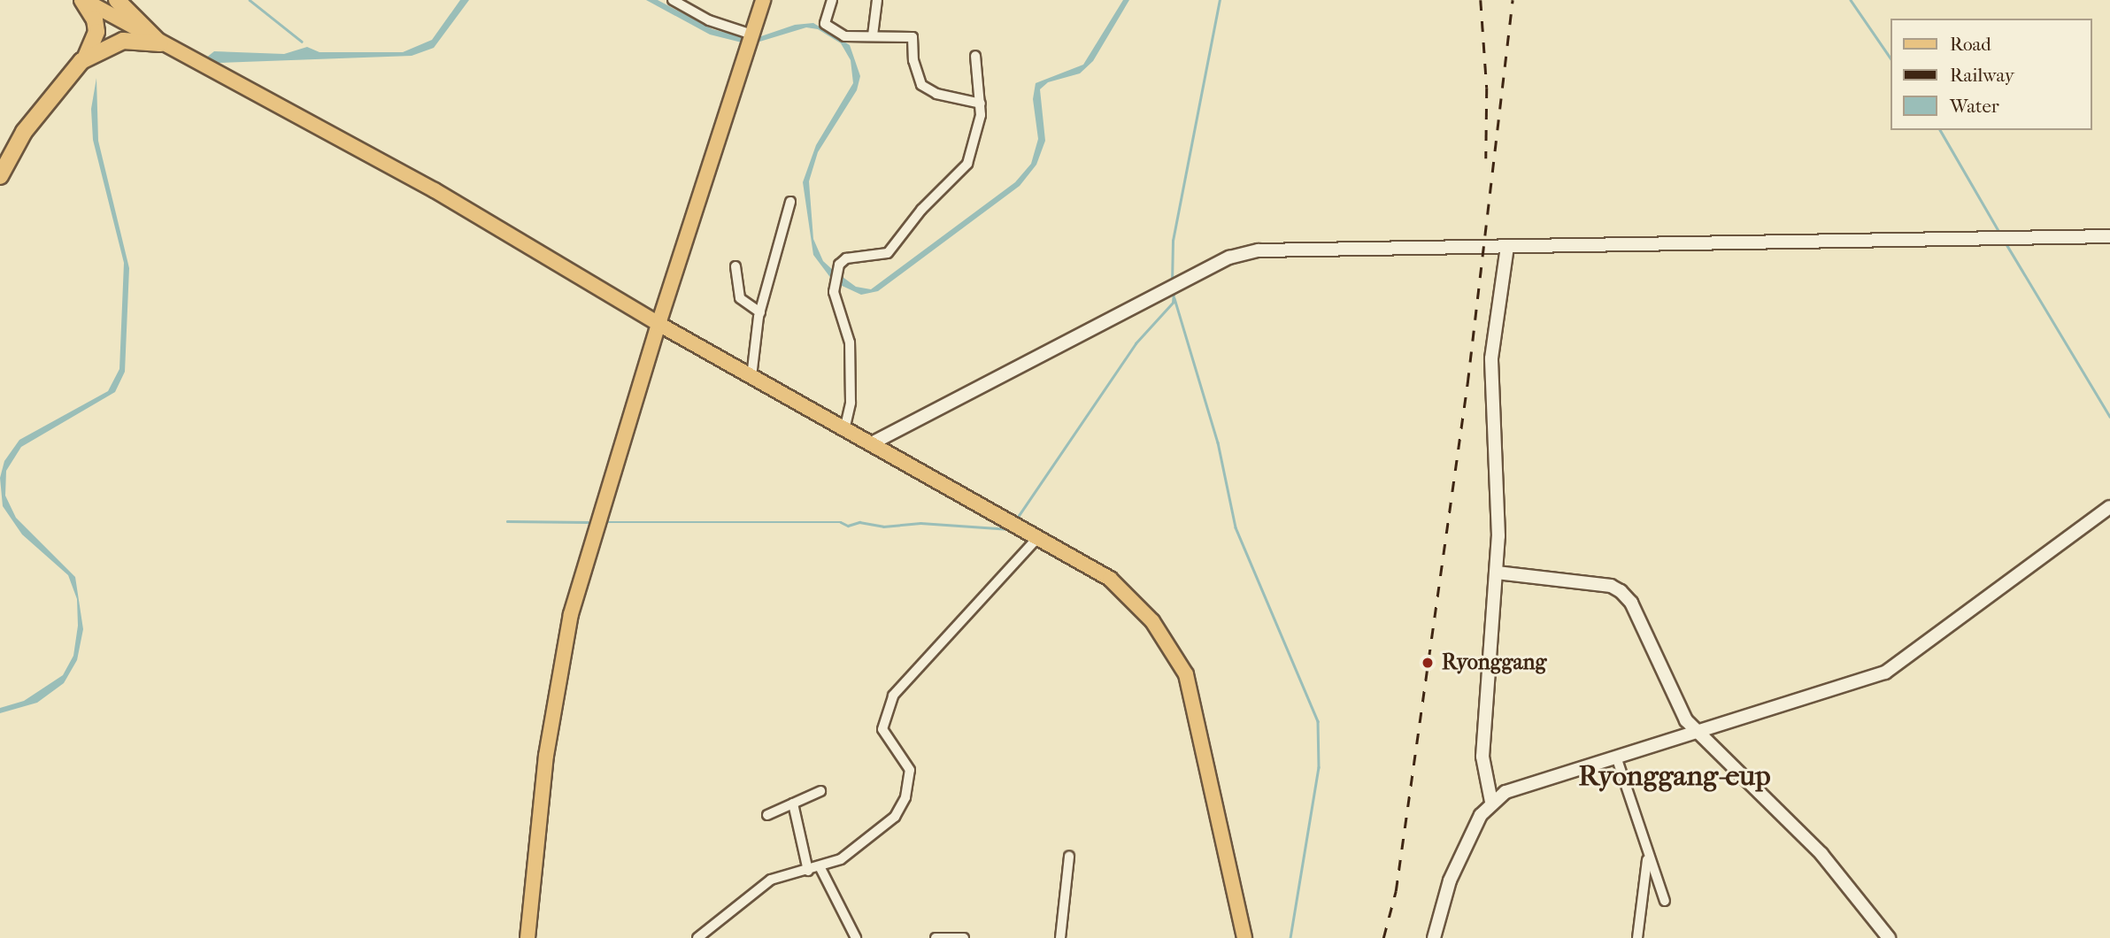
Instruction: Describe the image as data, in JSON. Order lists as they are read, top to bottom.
{
  "districts": ["Ryonggang-eup"],
  "places": ["Ryonggang"],
  "legend": ["Road", "Railway", "Water"]
}
